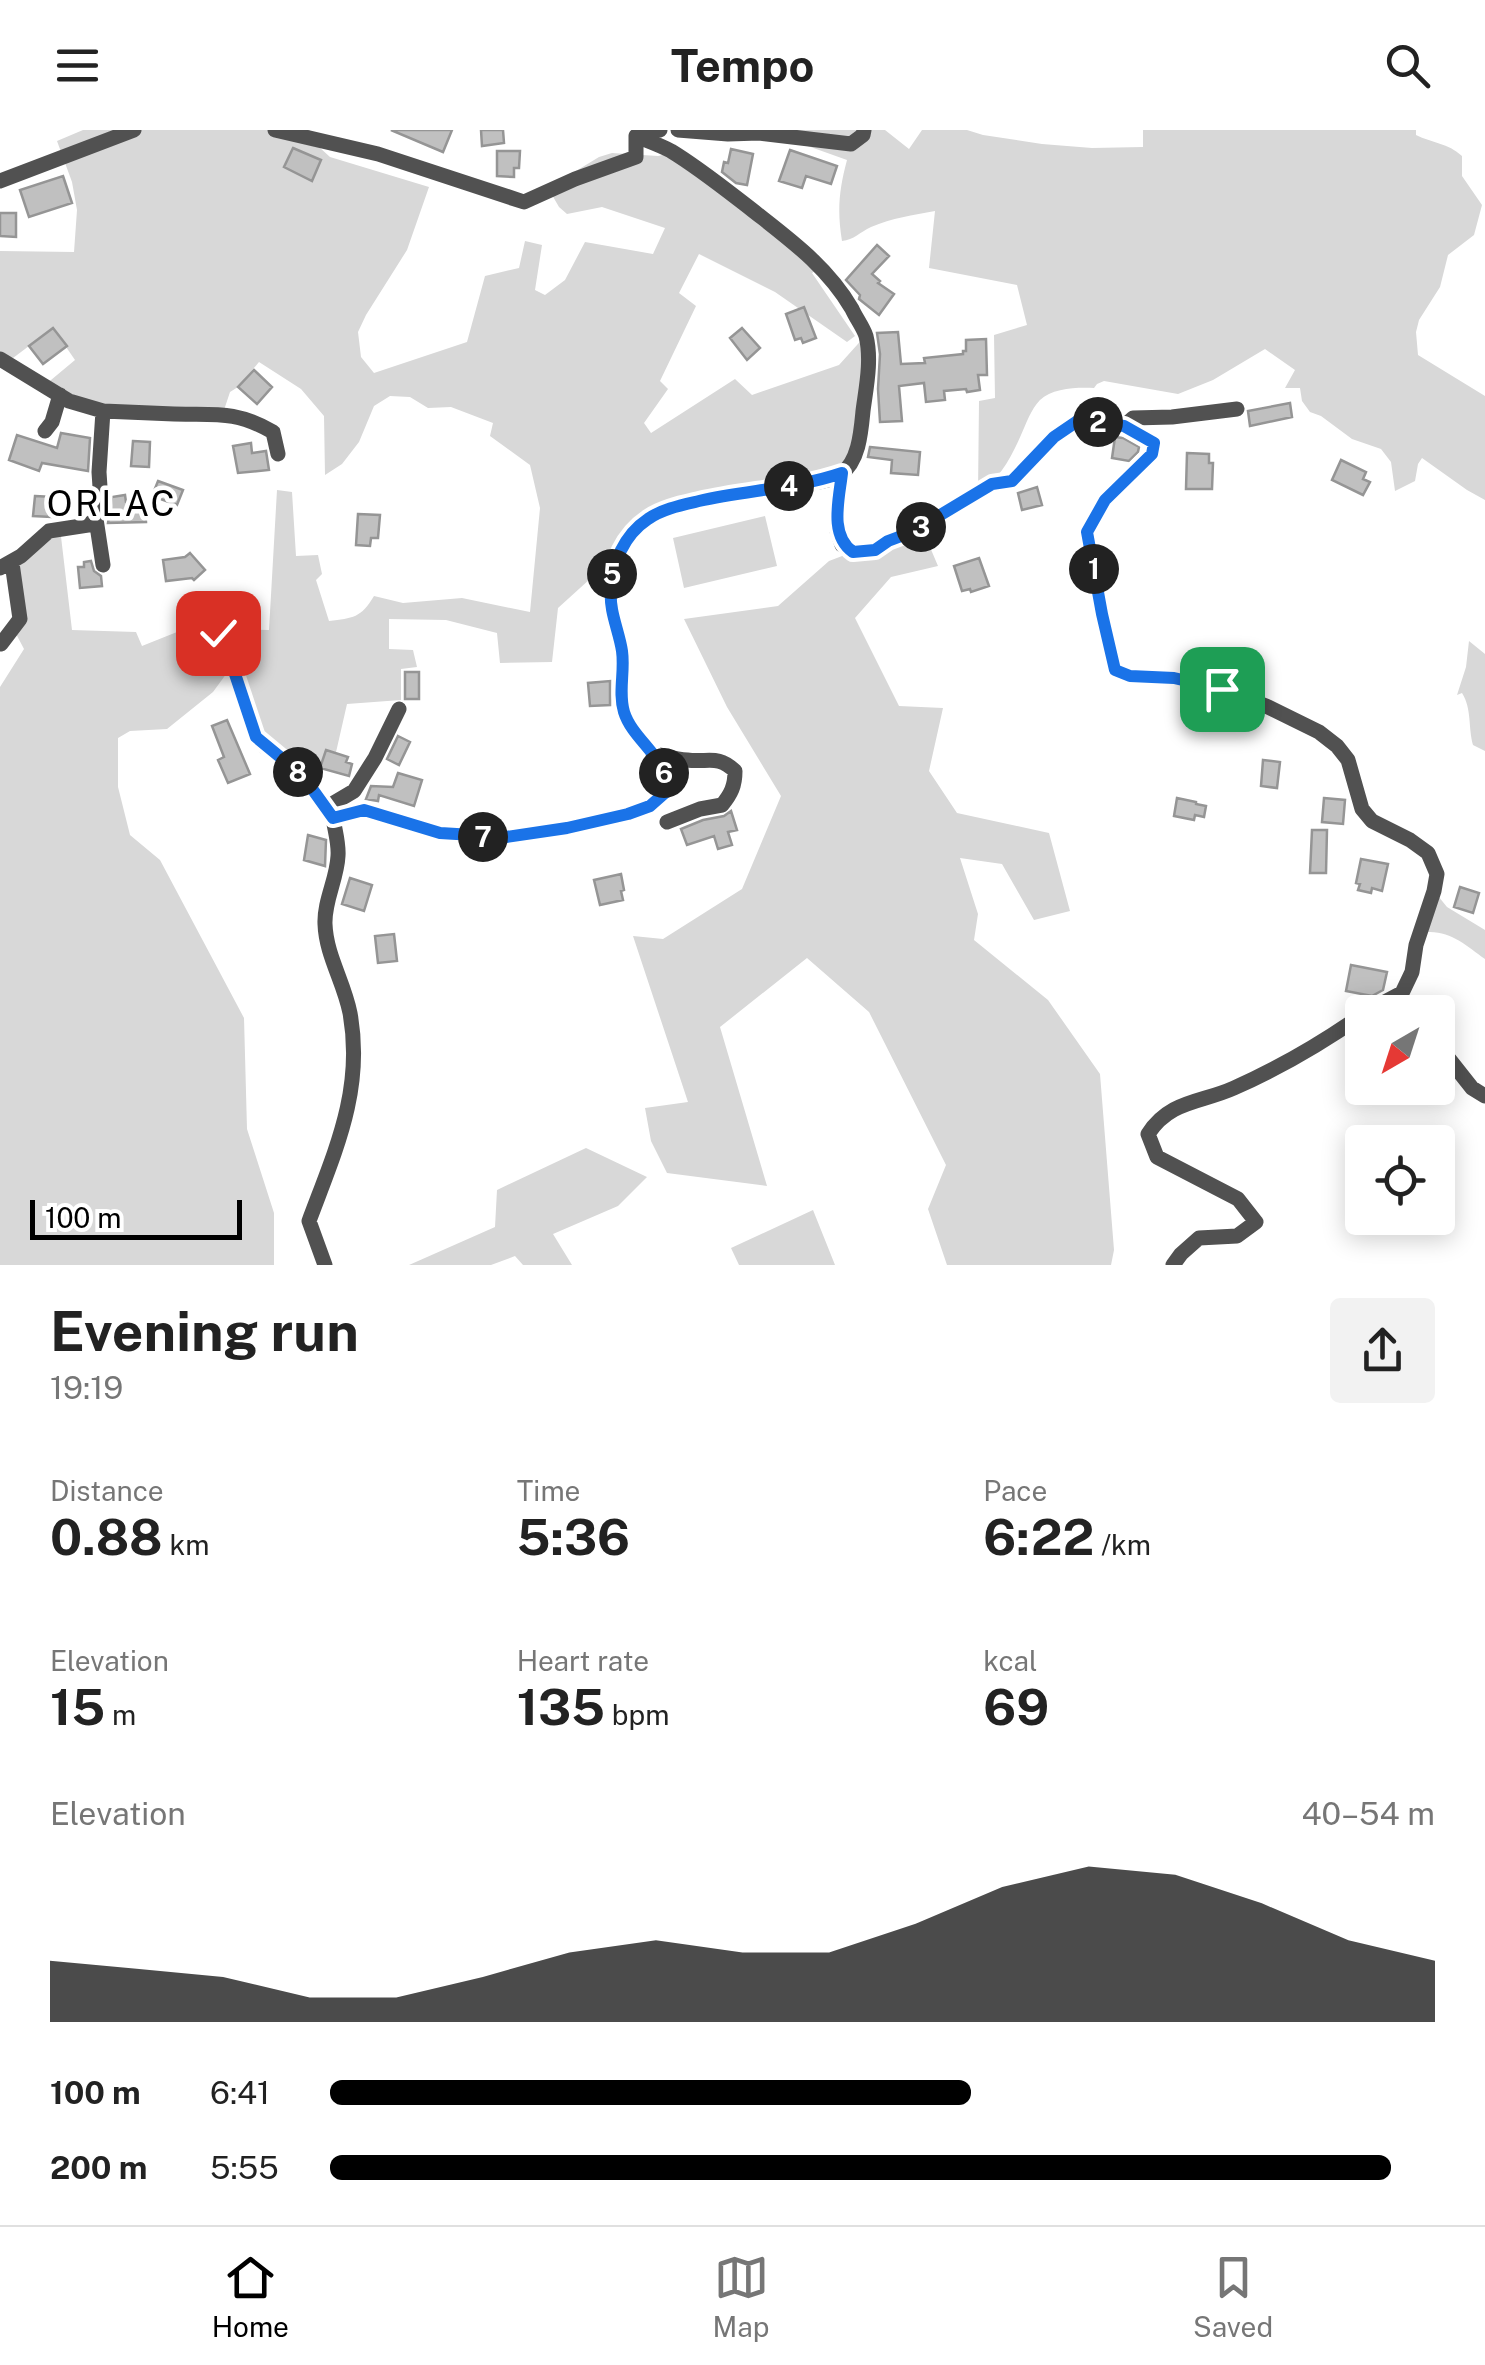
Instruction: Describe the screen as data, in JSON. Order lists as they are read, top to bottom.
{
  "districts": ["ORLAC"],
  "scale_bar": "100 m",
  "north": "bottom left",
  "page": {
    "header": "Tempo",
    "pins": [
      "2",
      "4",
      "3",
      "1",
      "5",
      "8",
      "6",
      "7"
    ],
    "scale": "100 m",
    "heading": ["Evening run", "19:19"],
    "stats": [
      ["Distance", "0.88 km"],
      ["Time", "5:36"],
      ["Pace", "6:22 /km"],
      ["Elevation", "15 m"],
      ["Heart rate", "135 bpm"],
      ["kcal", "69"]
    ],
    "chart": ["Elevation", "40–54 m"],
    "list": [
      {
        "name": "100 m",
        "note": "6:41"
      },
      {
        "name": "200 m",
        "note": "5:55"
      }
    ],
    "tabs": ["Home", "Map", "Saved"]
  }
}
